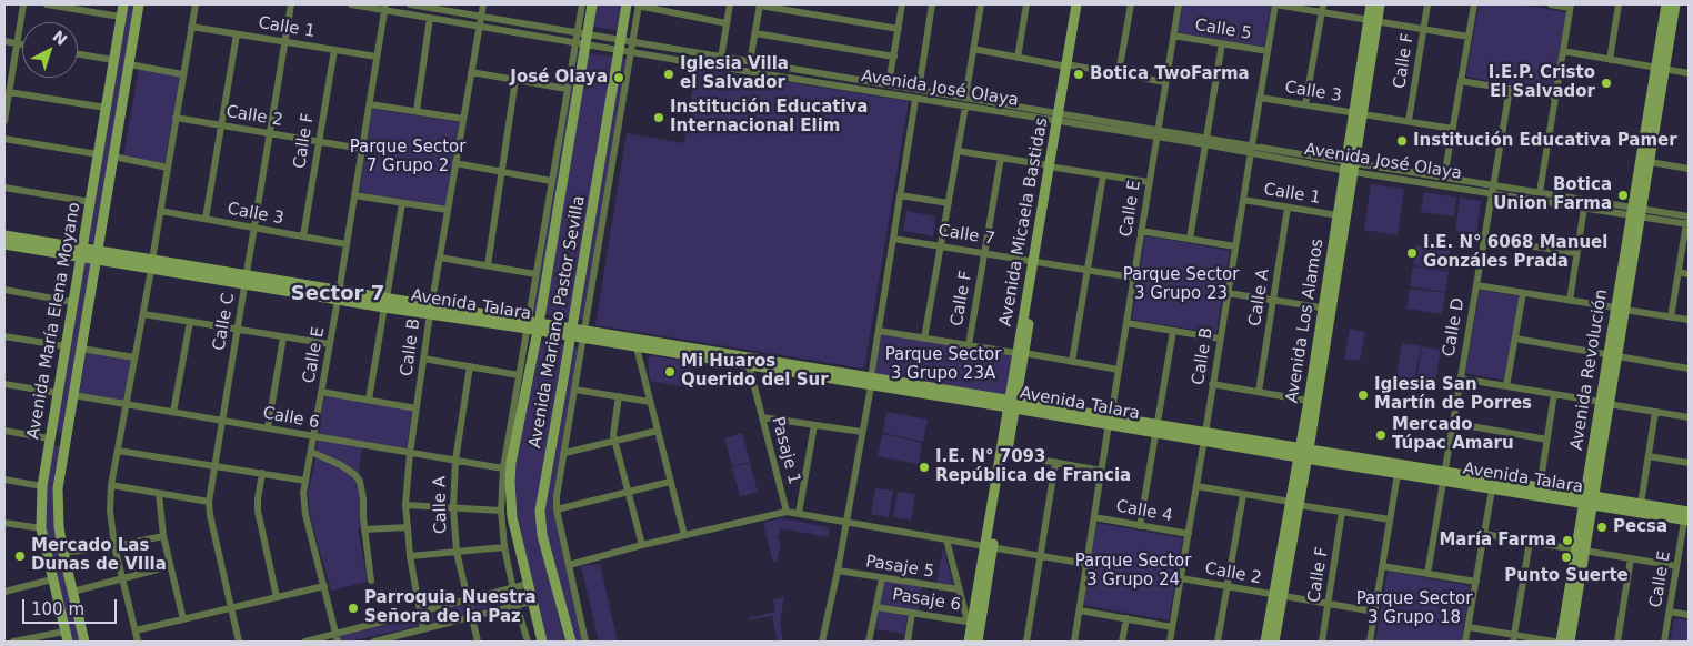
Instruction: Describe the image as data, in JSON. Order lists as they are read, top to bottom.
{
  "streets": {
    "street": [
      "Calle 1",
      "Calle 5",
      "Calle F",
      "Avenida José Olaya",
      "Calle 3",
      "Calle 2",
      "Calle E",
      "Avenida Micaela Bastidas",
      "Calle 7",
      "Calle A",
      "Avenida Talara",
      "Avenida María Elena Moyano",
      "Avenida Los Alamos",
      "Calle C",
      "Avenida Mariano Pastor Sevilla",
      "Calle D",
      "Calle B",
      "Avenida Revolución",
      "Calle 6",
      "Pasaje 1",
      "Calle 4",
      "Pasaje 5",
      "Pasaje 6"
    ]
  },
  "crossings": [
    ["Calle 1", "Calle F"],
    ["Calle 1", "Calle E"],
    ["Calle 1", "Calle A"],
    ["Calle 1", "Avenida Los Alamos"],
    ["Calle 1", "Calle C"],
    ["Calle 1", "Calle B"],
    ["Calle 5", "Calle E"],
    ["Calle 5", "Calle B"],
    ["Calle F", "Calle 3"],
    ["Calle F", "Calle 2"],
    ["Calle F", "Calle 7"],
    ["Avenida José Olaya", "Calle E"],
    ["Avenida José Olaya", "Avenida Micaela Bastidas"],
    ["Avenida José Olaya", "Avenida Los Alamos"],
    ["Avenida José Olaya", "Avenida Mariano Pastor Sevilla"],
    ["Avenida José Olaya", "Calle D"],
    ["Avenida José Olaya", "Calle B"],
    ["Avenida José Olaya", "Avenida Revolución"],
    ["Calle 3", "Calle E"],
    ["Calle 3", "Avenida Los Alamos"],
    ["Calle 3", "Calle C"],
    ["Calle 3", "Calle B"],
    ["Calle 2", "Calle E"],
    ["Calle 2", "Avenida Los Alamos"],
    ["Calle 2", "Calle C"],
    ["Calle 2", "Calle B"],
    ["Calle E", "Calle 7"],
    ["Calle E", "Avenida Talara"],
    ["Calle E", "Calle 6"],
    ["Calle E", "Calle 4"],
    ["Avenida Micaela Bastidas", "Calle 7"],
    ["Avenida Micaela Bastidas", "Avenida Talara"],
    ["Avenida Micaela Bastidas", "Pasaje 6"],
    ["Calle A", "Calle 6"],
    ["Avenida Talara", "Avenida María Elena Moyano"],
    ["Avenida Talara", "Avenida Los Alamos"],
    ["Avenida Talara", "Calle C"],
    ["Avenida Talara", "Avenida Mariano Pastor Sevilla"],
    ["Avenida Talara", "Calle D"],
    ["Avenida Talara", "Calle B"],
    ["Avenida Talara", "Avenida Revolución"],
    ["Avenida Talara", "Pasaje 1"],
    ["Avenida María Elena Moyano", "Calle 6"],
    ["Calle C", "Calle 6"],
    ["Avenida Mariano Pastor Sevilla", "Calle 6"],
    ["Calle B", "Calle 6"],
    ["Calle B", "Calle 4"]
  ],
  "districts": ["Sector 7"],
  "parks": [
    "Parque Sector 7 Grupo 2",
    "Parque Sector 3 Grupo 23",
    "Parque Sector 3 Grupo 23A",
    "Parque Sector 3 Grupo 24",
    "Parque Sector 3 Grupo 18"
  ],
  "places": [
    "Iglesia Villa el Salvador",
    "Botica TwoFarma",
    "José Olaya",
    "I.E.P. Cristo El Salvador",
    "Institución Educativa Internacional Elim",
    "Institución Educativa Pamer",
    "Botica Union Farma",
    "I.E. N° 6068 Manuel Gonzáles Prada",
    "Mi Huaros Querido del Sur",
    "Iglesia San Martín de Porres",
    "Mercado Túpac Amaru",
    "I.E. N° 7093 República de Francia",
    "Pecsa",
    "María Farma",
    "Mercado Las Dunas de VIlla",
    "Punto Suerte",
    "Parroquia Nuestra Señora de la Paz"
  ],
  "scale_bar": "100 m",
  "north": "top right"
}
